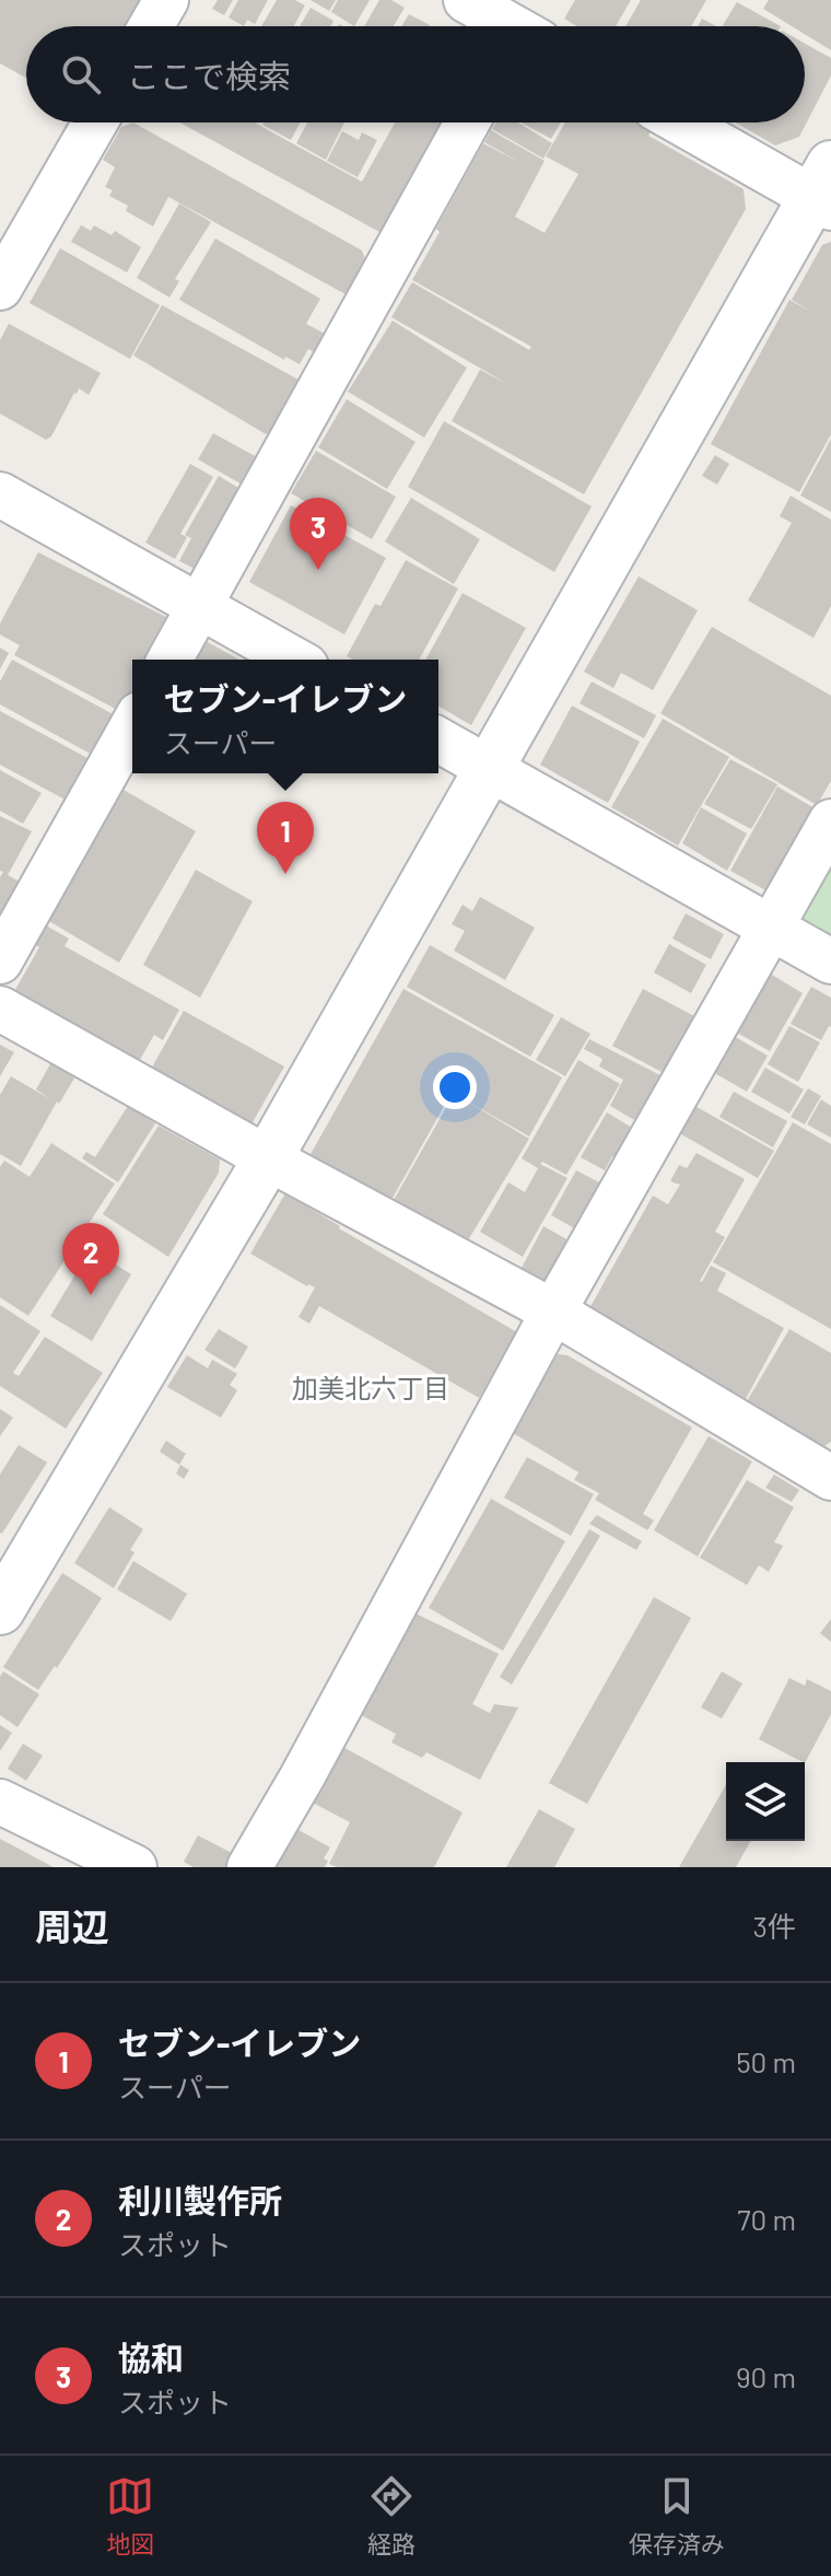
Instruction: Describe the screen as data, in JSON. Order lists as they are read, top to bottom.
{
  "districts": ["加美北六丁目"],
  "page": {
    "search": "ここで検索",
    "pins": ["3", "1", "2"],
    "popup": ["セブン-イレブン", "スーパー"],
    "heading": ["周辺", "3件"],
    "list": [
      {
        "mark": "1",
        "name": "セブン-イレブン",
        "note": "スーパー",
        "value": "50 m"
      },
      {
        "mark": "2",
        "name": "利川製作所",
        "note": "スポット",
        "value": "70 m"
      },
      {
        "mark": "3",
        "name": "協和",
        "note": "スポット",
        "value": "90 m"
      }
    ],
    "nav": ["地図", "経路", "保存済み"]
  }
}
